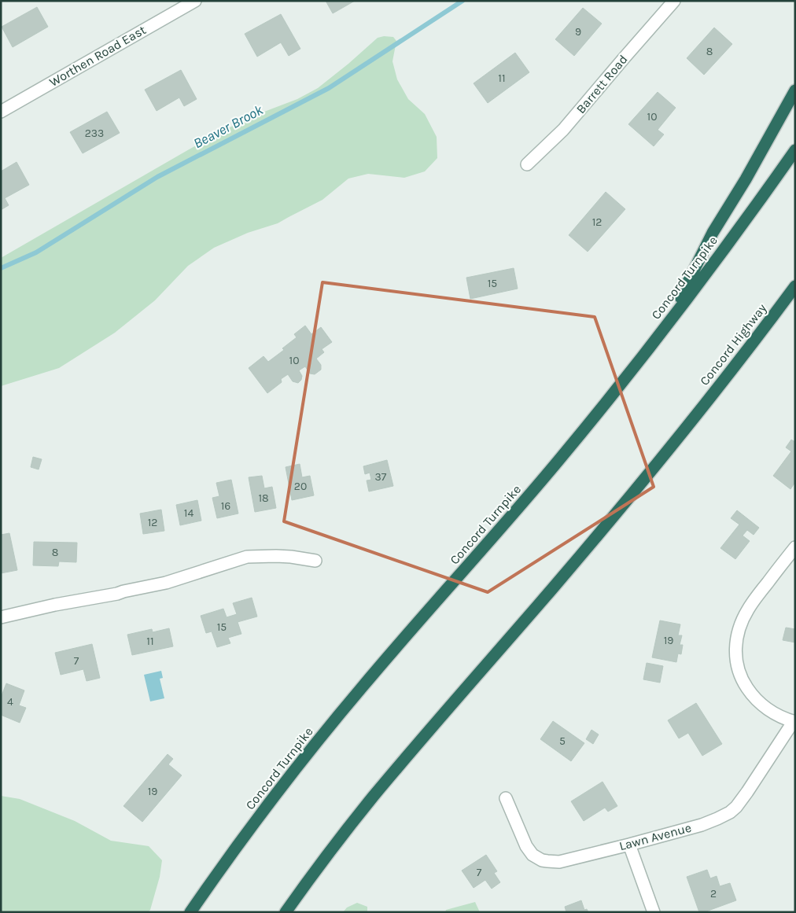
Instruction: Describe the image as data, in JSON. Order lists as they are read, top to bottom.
{
  "streets": {
    "highway": ["Concord Turnpike", "Concord Highway"],
    "street": ["Worthen Road East", "Barrett Road", "Lawn Avenue"]
  },
  "water": ["Beaver Brook"],
  "house_numbers": [
    "9",
    "8",
    "11",
    "10",
    "233",
    "12",
    "15",
    "10",
    "37",
    "20",
    "18",
    "16",
    "14",
    "12",
    "8",
    "15",
    "19",
    "11",
    "7",
    "4",
    "5",
    "19",
    "7",
    "2"
  ]
}
